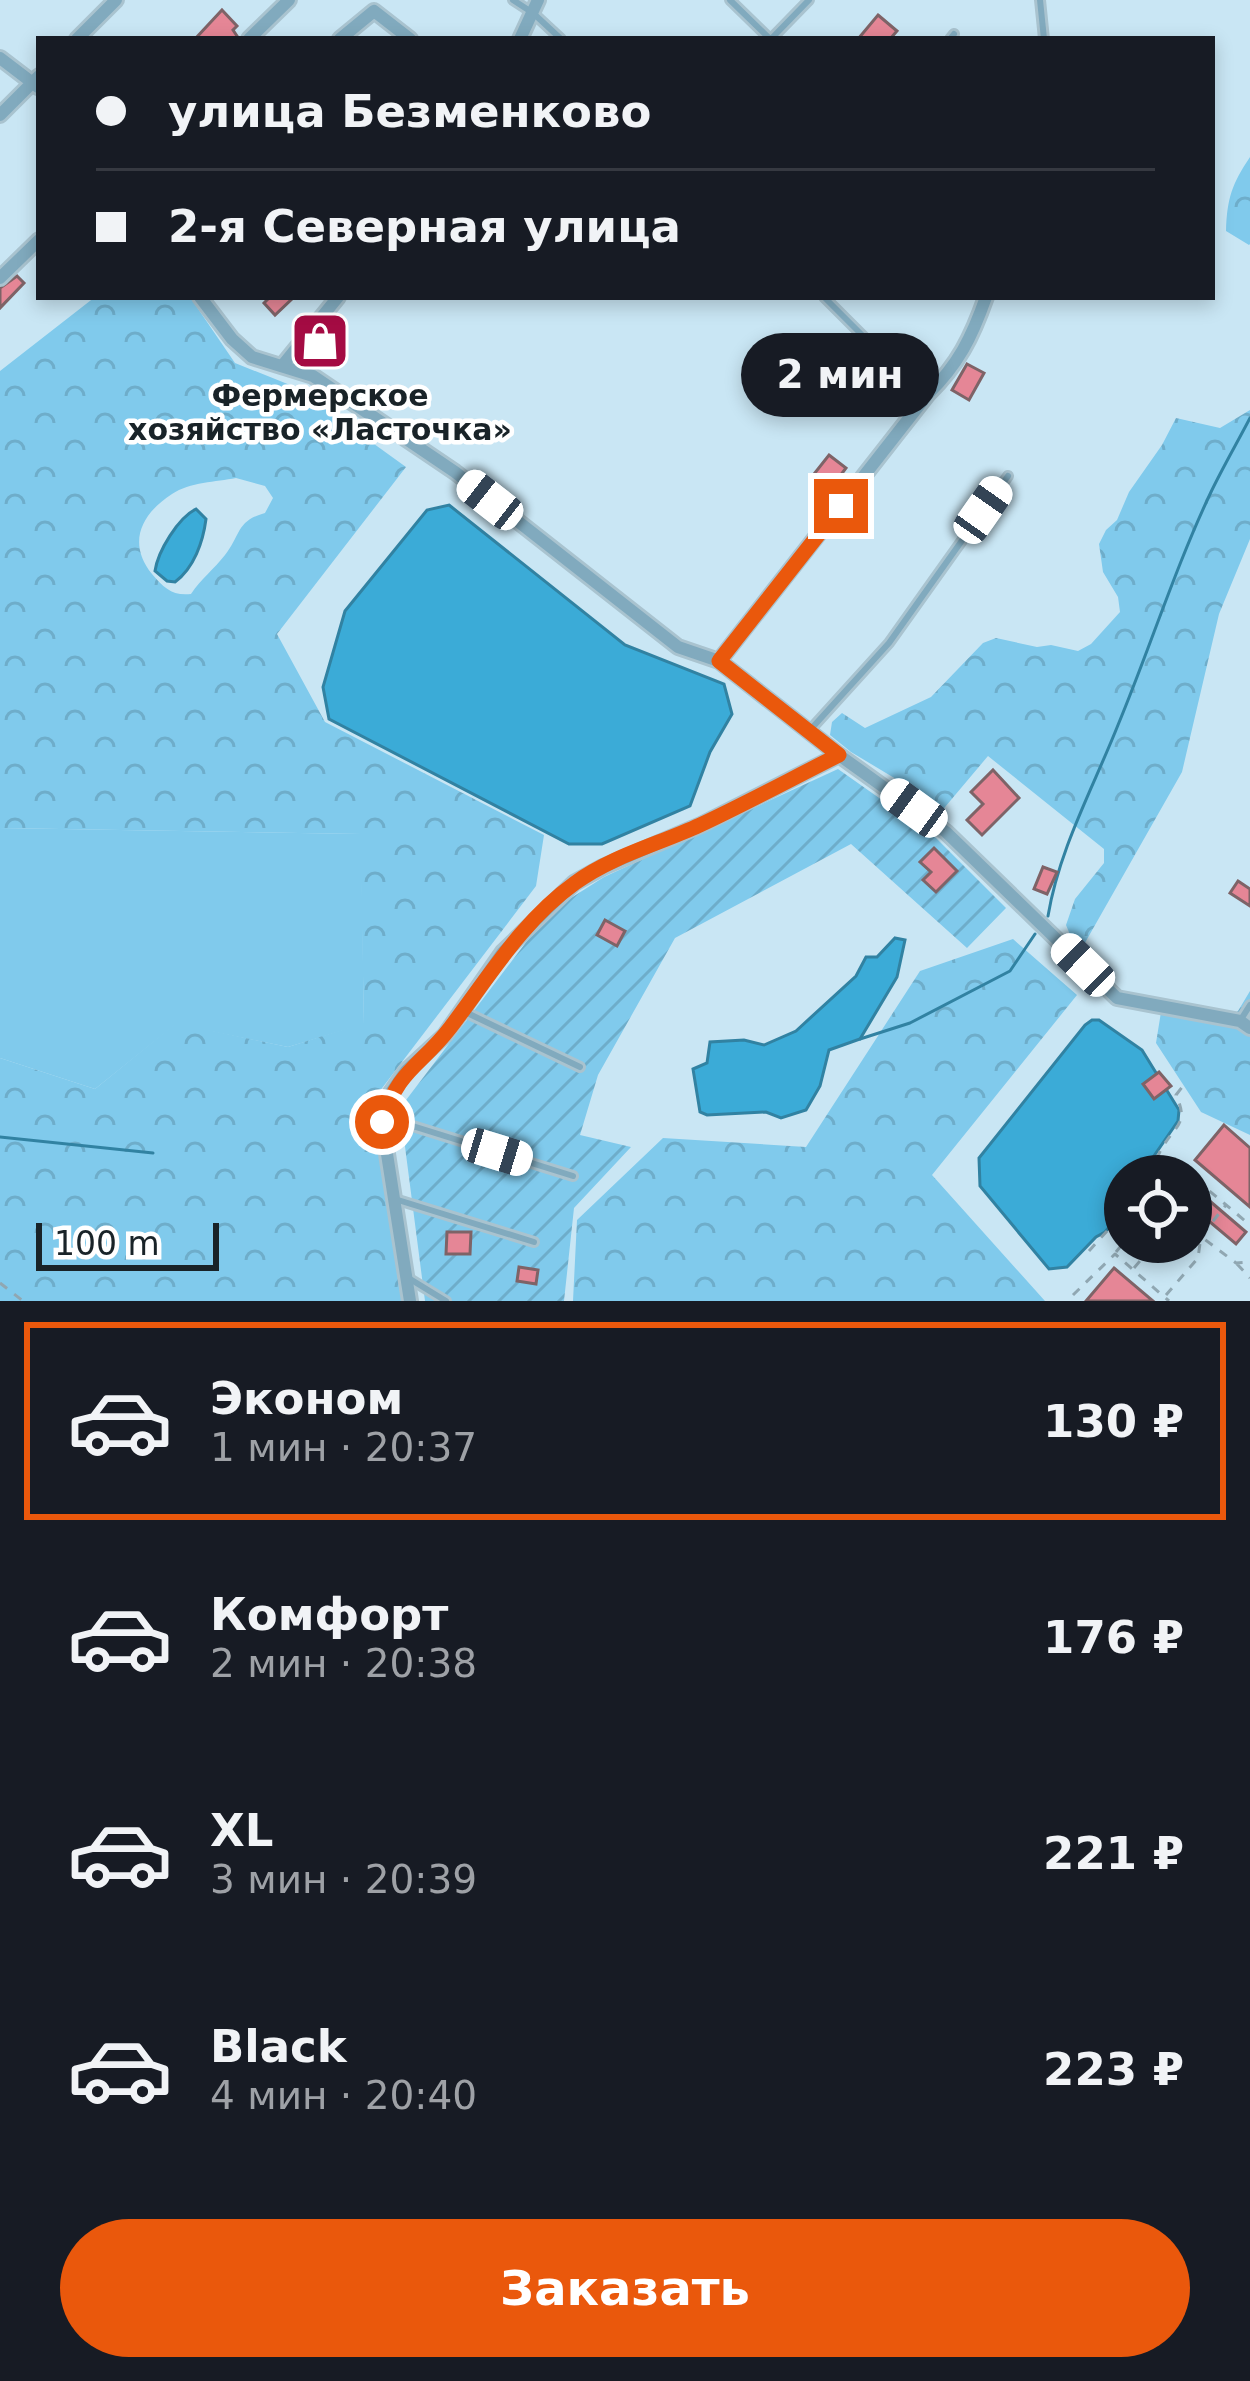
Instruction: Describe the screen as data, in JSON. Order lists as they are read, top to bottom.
{
  "places": {
    "shop": ["Фермерское хозяйство «Ласточка»"]
  },
  "scale_bar": "100 m",
  "page": {
    "banner": ["улица Безменково", "2-я Северная улица"],
    "bubble": "2 мин",
    "scale": "100 m",
    "list": [
      {
        "name": "Эконом",
        "note": "1 мин · 20:37",
        "value": "130 ₽"
      },
      {
        "name": "Комфорт",
        "note": "2 мин · 20:38",
        "value": "176 ₽"
      },
      {
        "name": "XL",
        "note": "3 мин · 20:39",
        "value": "221 ₽"
      },
      {
        "name": "Black",
        "note": "4 мин · 20:40",
        "value": "223 ₽"
      }
    ],
    "buttons": "Заказать"
  }
}
